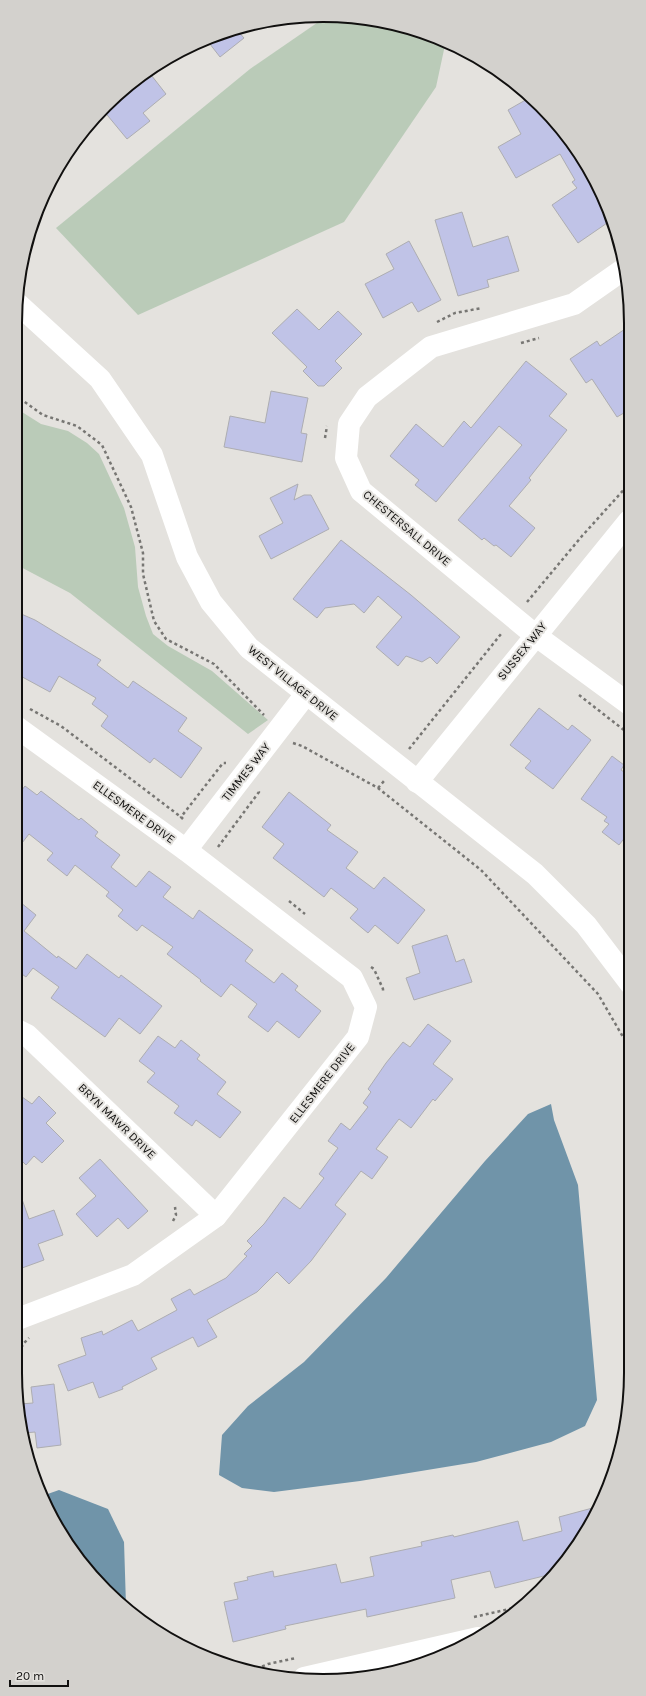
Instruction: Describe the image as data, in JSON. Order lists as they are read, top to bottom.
{
  "streets": {
    "street": [
      "CHESTERSALL DRIVE",
      "SUSSEX WAY",
      "WEST VILLAGE DRIVE",
      "TIMMES WAY",
      "ELLESMERE DRIVE",
      "BRYN MAWR DRIVE"
    ]
  },
  "crossings": [
    ["CHESTERSALL DRIVE", "SUSSEX WAY"],
    ["SUSSEX WAY", "WEST VILLAGE DRIVE"],
    ["WEST VILLAGE DRIVE", "TIMMES WAY"],
    ["TIMMES WAY", "ELLESMERE DRIVE"],
    ["ELLESMERE DRIVE", "BRYN MAWR DRIVE"]
  ],
  "scale_bar": "20 m"
}
